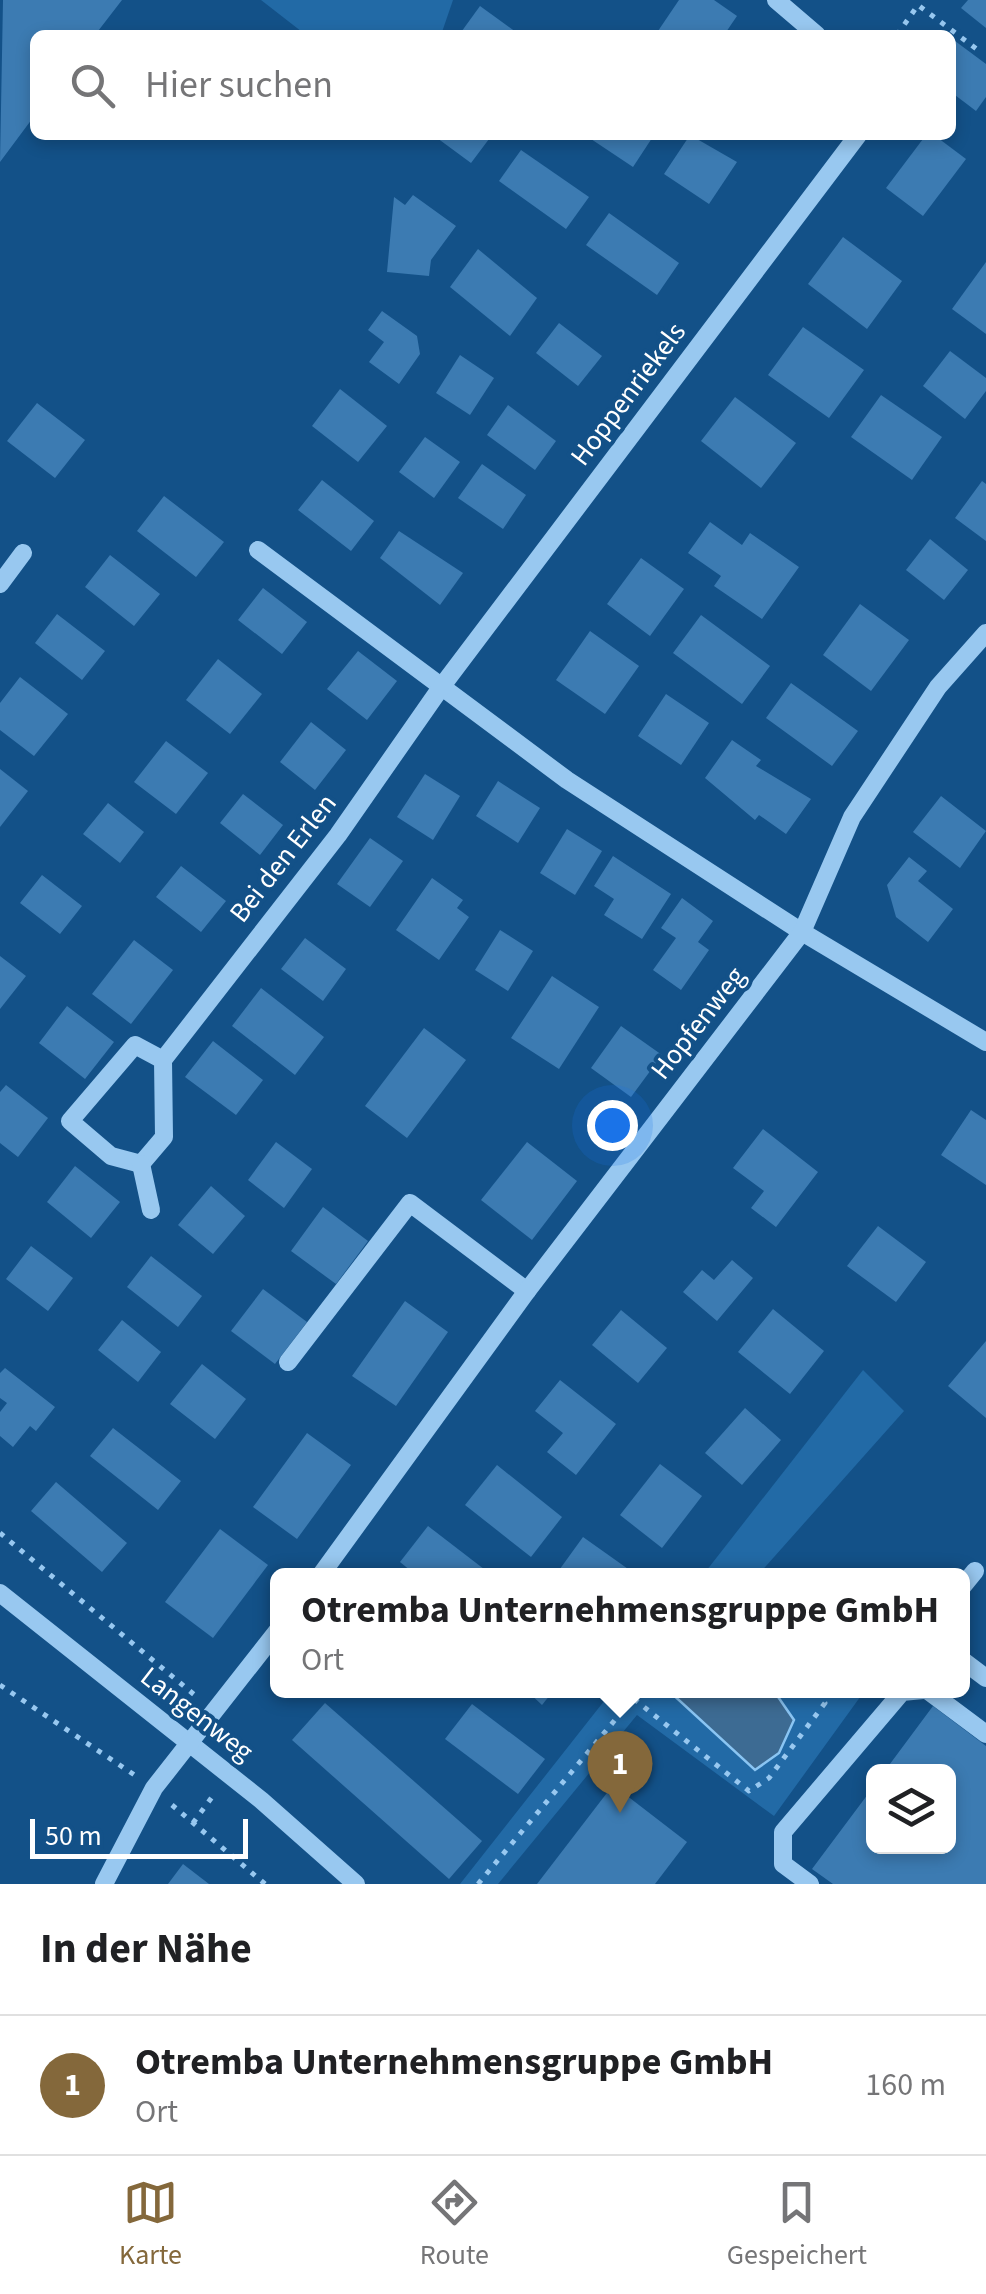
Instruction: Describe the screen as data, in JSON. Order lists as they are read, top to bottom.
{
  "streets": {
    "street": [
      "Hoppenriekels",
      "Bei den Erlen",
      "Hopfenweg",
      "Langenweg"
    ]
  },
  "crossings": [
    ["Hoppenriekels", "Bei den Erlen"]
  ],
  "scale_bar": "50 m",
  "page": {
    "search": "Hier suchen",
    "popup": ["Otremba Unternehmensgruppe GmbH", "Ort"],
    "pins": "1",
    "scale": "50 m",
    "heading": "In der Nähe",
    "list": [
      {
        "mark": "1",
        "name": "Otremba Unternehmensgruppe GmbH",
        "note": "Ort",
        "value": "160 m"
      }
    ],
    "nav": ["Karte", "Route", "Gespeichert"]
  }
}
